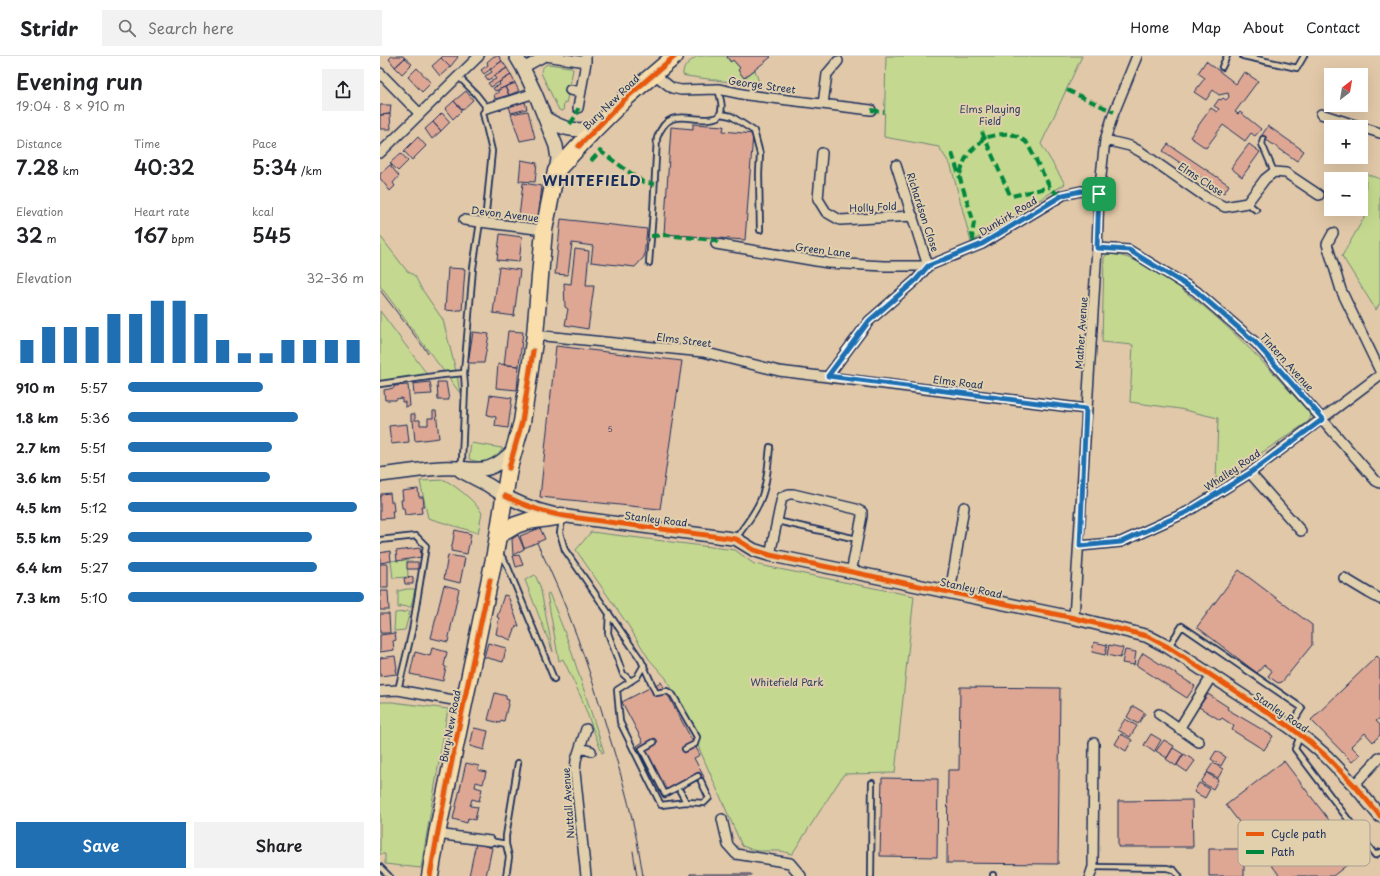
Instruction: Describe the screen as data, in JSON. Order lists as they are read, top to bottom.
{
  "streets": {
    "highway": ["Bury New Road"],
    "street": [
      "George Street",
      "Elms Close",
      "Holly Fold",
      "Richardson Close",
      "Devon Avenue",
      "Dunkirk Road",
      "Green Lane",
      "Mather Avenue",
      "Elms Street",
      "Tintern Avenue",
      "Elms Road",
      "Whalley Road",
      "Stanley Road",
      "Nuttall Avenue"
    ]
  },
  "crossings": [
    ["George Street", "Bury New Road"],
    ["Bury New Road", "Devon Avenue"],
    ["Bury New Road", "Elms Street"],
    ["Bury New Road", "Stanley Road"],
    ["Elms Close", "Mather Avenue"],
    ["Holly Fold", "Richardson Close"],
    ["Richardson Close", "Dunkirk Road"],
    ["Richardson Close", "Green Lane"],
    ["Dunkirk Road", "Green Lane"],
    ["Dunkirk Road", "Mather Avenue"],
    ["Mather Avenue", "Tintern Avenue"],
    ["Mather Avenue", "Elms Road"],
    ["Mather Avenue", "Whalley Road"],
    ["Mather Avenue", "Stanley Road"],
    ["Elms Street", "Elms Road"],
    ["Tintern Avenue", "Whalley Road"]
  ],
  "districts": ["WHITEFIELD"],
  "parks": ["Elms Playing Field", "Whitefield Park"],
  "house_numbers": ["5"],
  "legend": ["Cycle path", "Path"],
  "north": "top right",
  "page": {
    "header": "Stridr",
    "search": "Search here",
    "nav": [
      "Home",
      "Map",
      "About",
      "Contact"
    ],
    "heading": ["Evening run", "19:04 · 8 × 910 m"],
    "map_buttons": ["+", "−"],
    "stats": [
      ["Distance", "7.28 km"],
      ["Time", "40:32"],
      ["Pace", "5:34 /km"],
      ["Elevation", "32 m"],
      ["Heart rate", "167 bpm"],
      ["kcal", "545"]
    ],
    "chart": ["Elevation", "32–36 m"],
    "list": [
      {
        "name": "910 m",
        "note": "5:57"
      },
      {
        "name": "1.8 km",
        "note": "5:36"
      },
      {
        "name": "2.7 km",
        "note": "5:51"
      },
      {
        "name": "3.6 km",
        "note": "5:51"
      },
      {
        "name": "4.5 km",
        "note": "5:12"
      },
      {
        "name": "5.5 km",
        "note": "5:29"
      },
      {
        "name": "6.4 km",
        "note": "5:27"
      },
      {
        "name": "7.3 km",
        "note": "5:10"
      }
    ],
    "buttons": ["Save", "Share"]
  }
}
